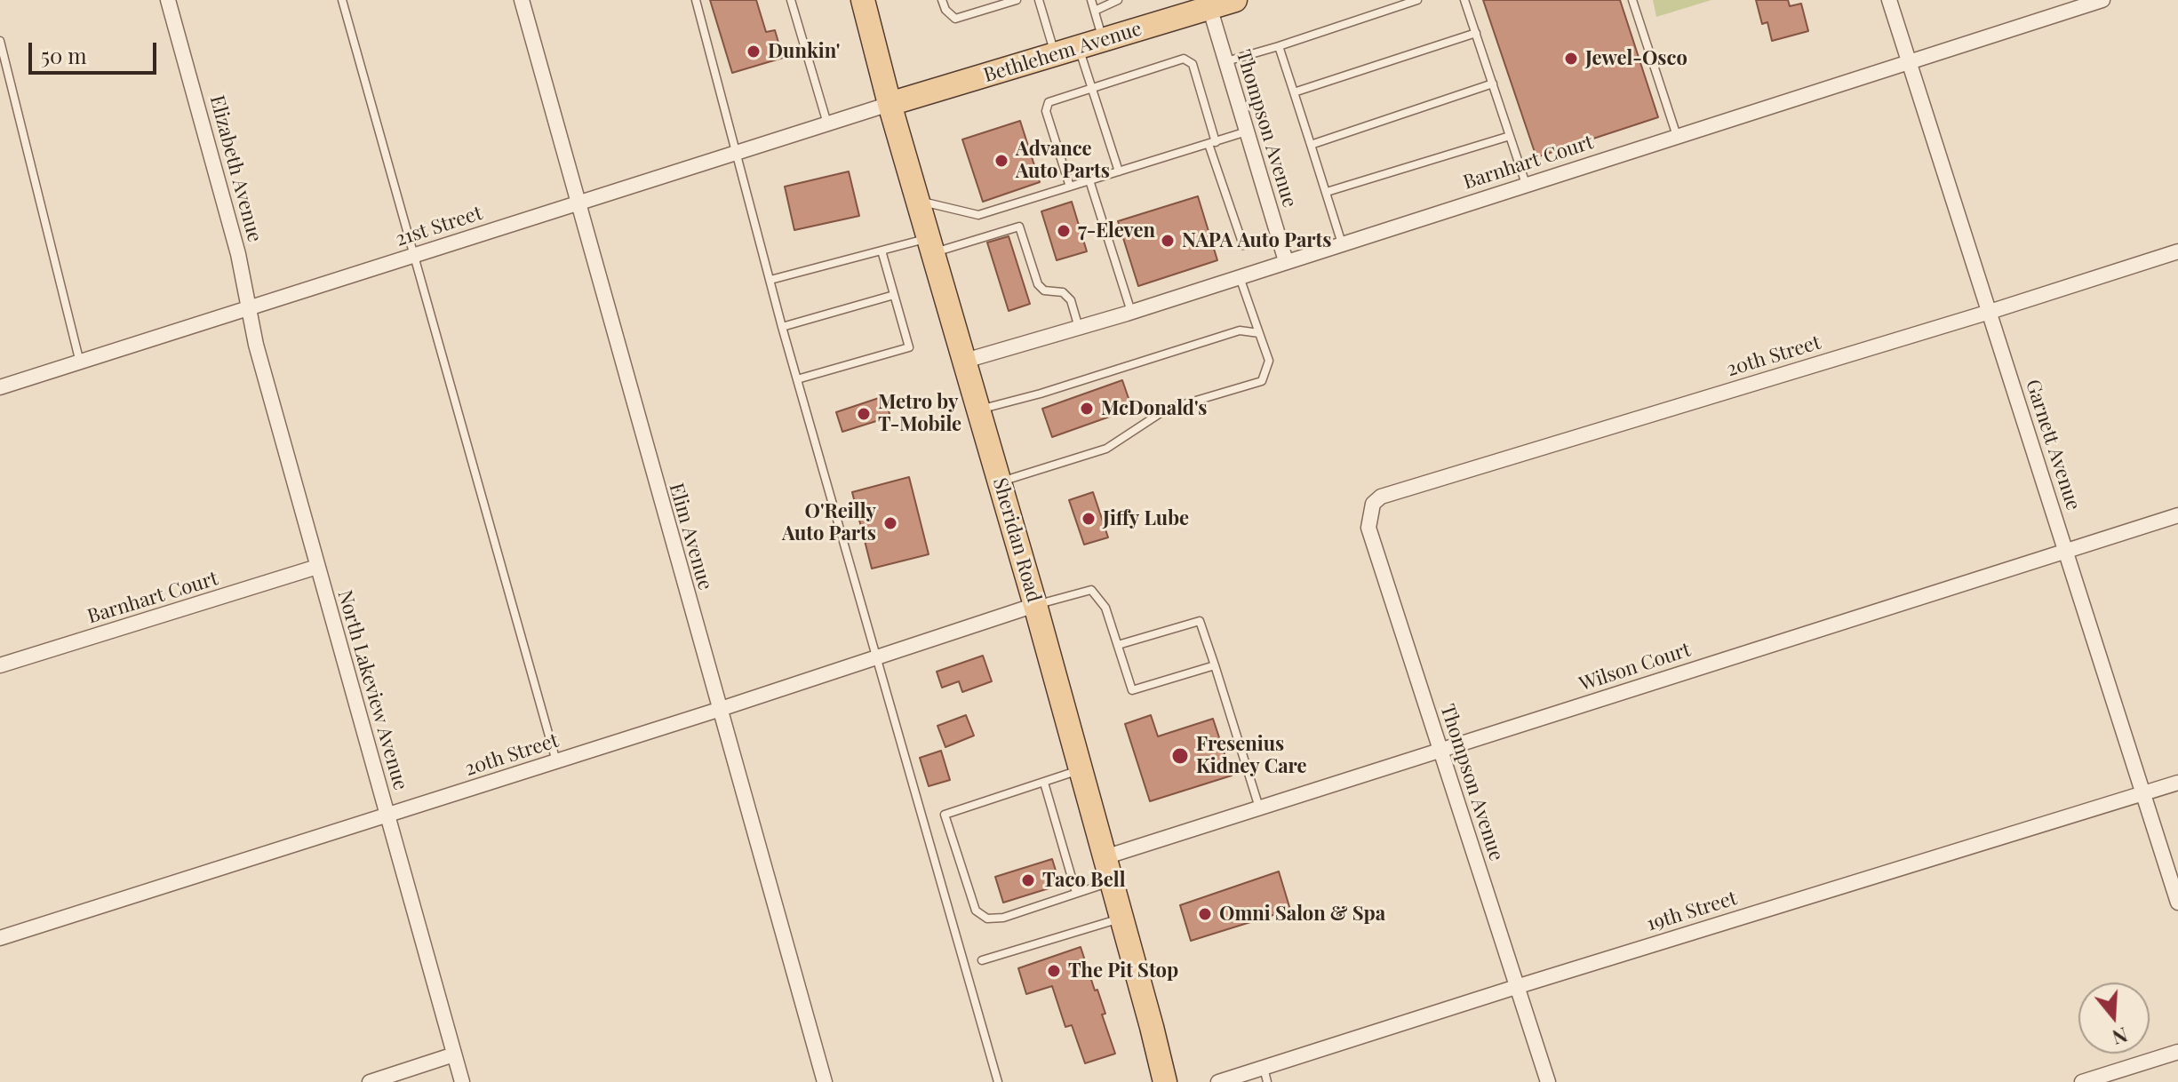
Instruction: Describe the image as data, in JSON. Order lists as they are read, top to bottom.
{
  "streets": {
    "main road": ["Bethlehem Avenue", "Sheridan Road"],
    "street": [
      "Thompson Avenue",
      "Barnhart Court",
      "Elizabeth Avenue",
      "21st Street",
      "20th Street",
      "Garnett Avenue",
      "Elim Avenue",
      "Wilson Court",
      "North Lakeview Avenue",
      "19th Street"
    ]
  },
  "crossings": [
    ["Bethlehem Avenue", "Thompson Avenue"],
    ["Bethlehem Avenue", "21st Street"],
    ["Bethlehem Avenue", "Sheridan Road"],
    ["Thompson Avenue", "Barnhart Court"],
    ["Thompson Avenue", "20th Street"],
    ["Thompson Avenue", "Wilson Court"],
    ["Thompson Avenue", "19th Street"],
    ["Barnhart Court", "Garnett Avenue"],
    ["Barnhart Court", "Sheridan Road"],
    ["Barnhart Court", "North Lakeview Avenue"],
    ["Elizabeth Avenue", "21st Street"],
    ["Elizabeth Avenue", "North Lakeview Avenue"],
    ["21st Street", "Elim Avenue"],
    ["21st Street", "Sheridan Road"],
    ["21st Street", "North Lakeview Avenue"],
    ["20th Street", "Garnett Avenue"],
    ["20th Street", "Elim Avenue"],
    ["20th Street", "Sheridan Road"],
    ["20th Street", "North Lakeview Avenue"],
    ["Garnett Avenue", "Wilson Court"],
    ["Garnett Avenue", "19th Street"],
    ["Sheridan Road", "Wilson Court"]
  ],
  "places": [
    "Dunkin'",
    "Jewel-Osco",
    "Advance Auto Parts",
    "7-Eleven",
    "NAPA Auto Parts",
    "McDonald's",
    "Metro by T-Mobile",
    "Jiffy Lube",
    "O'Reilly Auto Parts",
    "Fresenius Kidney Care",
    "Taco Bell",
    "Omni Salon & Spa",
    "The Pit Stop"
  ],
  "scale_bar": "50 m",
  "north": "bottom"
}
